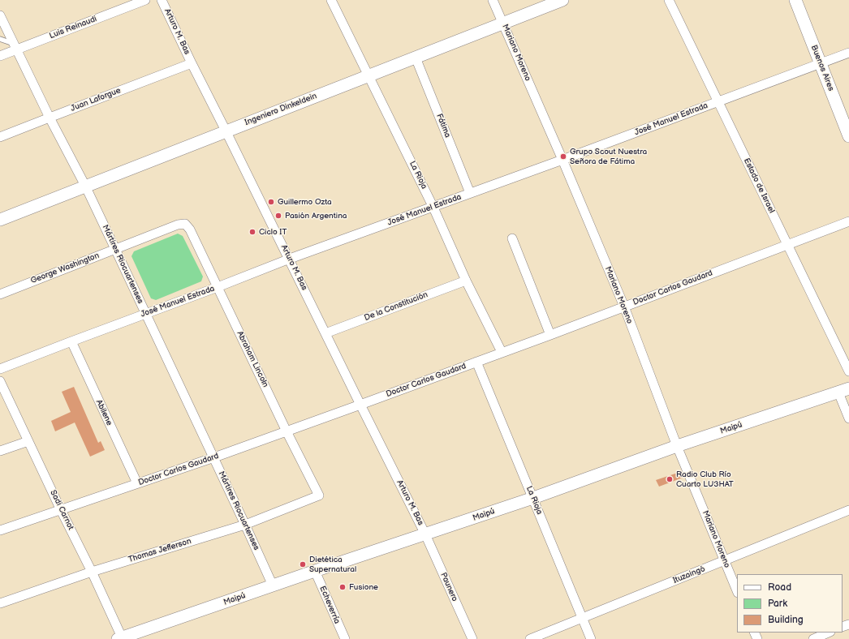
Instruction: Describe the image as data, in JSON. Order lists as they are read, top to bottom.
{
  "streets": {
    "main road": ["Buenos Aires", "Ingeniero Dinkeldein", "Maipú"],
    "street": [
      "Luis Reinaudi",
      "Arturo M. Bas",
      "Mariano Moreno",
      "Juan Laforgue",
      "José Manuel Estrada",
      "Fátima",
      "La Rioja",
      "Estado de Israel",
      "Mártires Riocuartenses",
      "George Washington",
      "Doctor Carlos Gaudard",
      "De la Constitución",
      "Abraham Lincoln",
      "Abilene",
      "Sadi Carnot",
      "Thomas Jefferson",
      "Ituzaingó",
      "Paunero",
      "Echeverría"
    ]
  },
  "crossings": [
    ["Luis Reinaudi", "Mártires Riocuartenses"],
    ["Arturo M. Bas", "Juan Laforgue"],
    ["Arturo M. Bas", "Ingeniero Dinkeldein"],
    ["Arturo M. Bas", "José Manuel Estrada"],
    ["Arturo M. Bas", "Doctor Carlos Gaudard"],
    ["Arturo M. Bas", "De la Constitución"],
    ["Arturo M. Bas", "Maipú"],
    ["Arturo M. Bas", "Paunero"],
    ["Mariano Moreno", "Ingeniero Dinkeldein"],
    ["Mariano Moreno", "José Manuel Estrada"],
    ["Mariano Moreno", "Doctor Carlos Gaudard"],
    ["Mariano Moreno", "Maipú"],
    ["Mariano Moreno", "Ituzaingó"],
    ["Buenos Aires", "José Manuel Estrada"],
    ["Juan Laforgue", "Mártires Riocuartenses"],
    ["Ingeniero Dinkeldein", "Fátima"],
    ["Ingeniero Dinkeldein", "La Rioja"],
    ["Ingeniero Dinkeldein", "Mártires Riocuartenses"],
    ["José Manuel Estrada", "Fátima"],
    ["José Manuel Estrada", "La Rioja"],
    ["José Manuel Estrada", "Estado de Israel"],
    ["José Manuel Estrada", "Mártires Riocuartenses"],
    ["José Manuel Estrada", "Abraham Lincoln"],
    ["José Manuel Estrada", "Abilene"],
    ["La Rioja", "Doctor Carlos Gaudard"],
    ["La Rioja", "De la Constitución"],
    ["La Rioja", "Maipú"],
    ["La Rioja", "Ituzaingó"],
    ["Estado de Israel", "Doctor Carlos Gaudard"],
    ["Mártires Riocuartenses", "George Washington"],
    ["Mártires Riocuartenses", "Doctor Carlos Gaudard"],
    ["Mártires Riocuartenses", "Maipú"],
    ["Mártires Riocuartenses", "Thomas Jefferson"],
    ["George Washington", "Abraham Lincoln"],
    ["Doctor Carlos Gaudard", "Abraham Lincoln"],
    ["Doctor Carlos Gaudard", "Abilene"],
    ["Doctor Carlos Gaudard", "Sadi Carnot"],
    ["Abraham Lincoln", "Thomas Jefferson"],
    ["Maipú", "Sadi Carnot"],
    ["Maipú", "Paunero"],
    ["Maipú", "Echeverría"],
    ["Sadi Carnot", "Thomas Jefferson"]
  ],
  "places": [
    "Grupo Scout Nuestra Señora de Fátima",
    "Guillermo Ozta",
    "Pasión Argentina",
    "Ciclo IT",
    "Radio Club Río Cuarto LU3HAT",
    "Dietética Supernatural",
    "Fusione"
  ],
  "legend": ["Road", "Park", "Building"]
}
